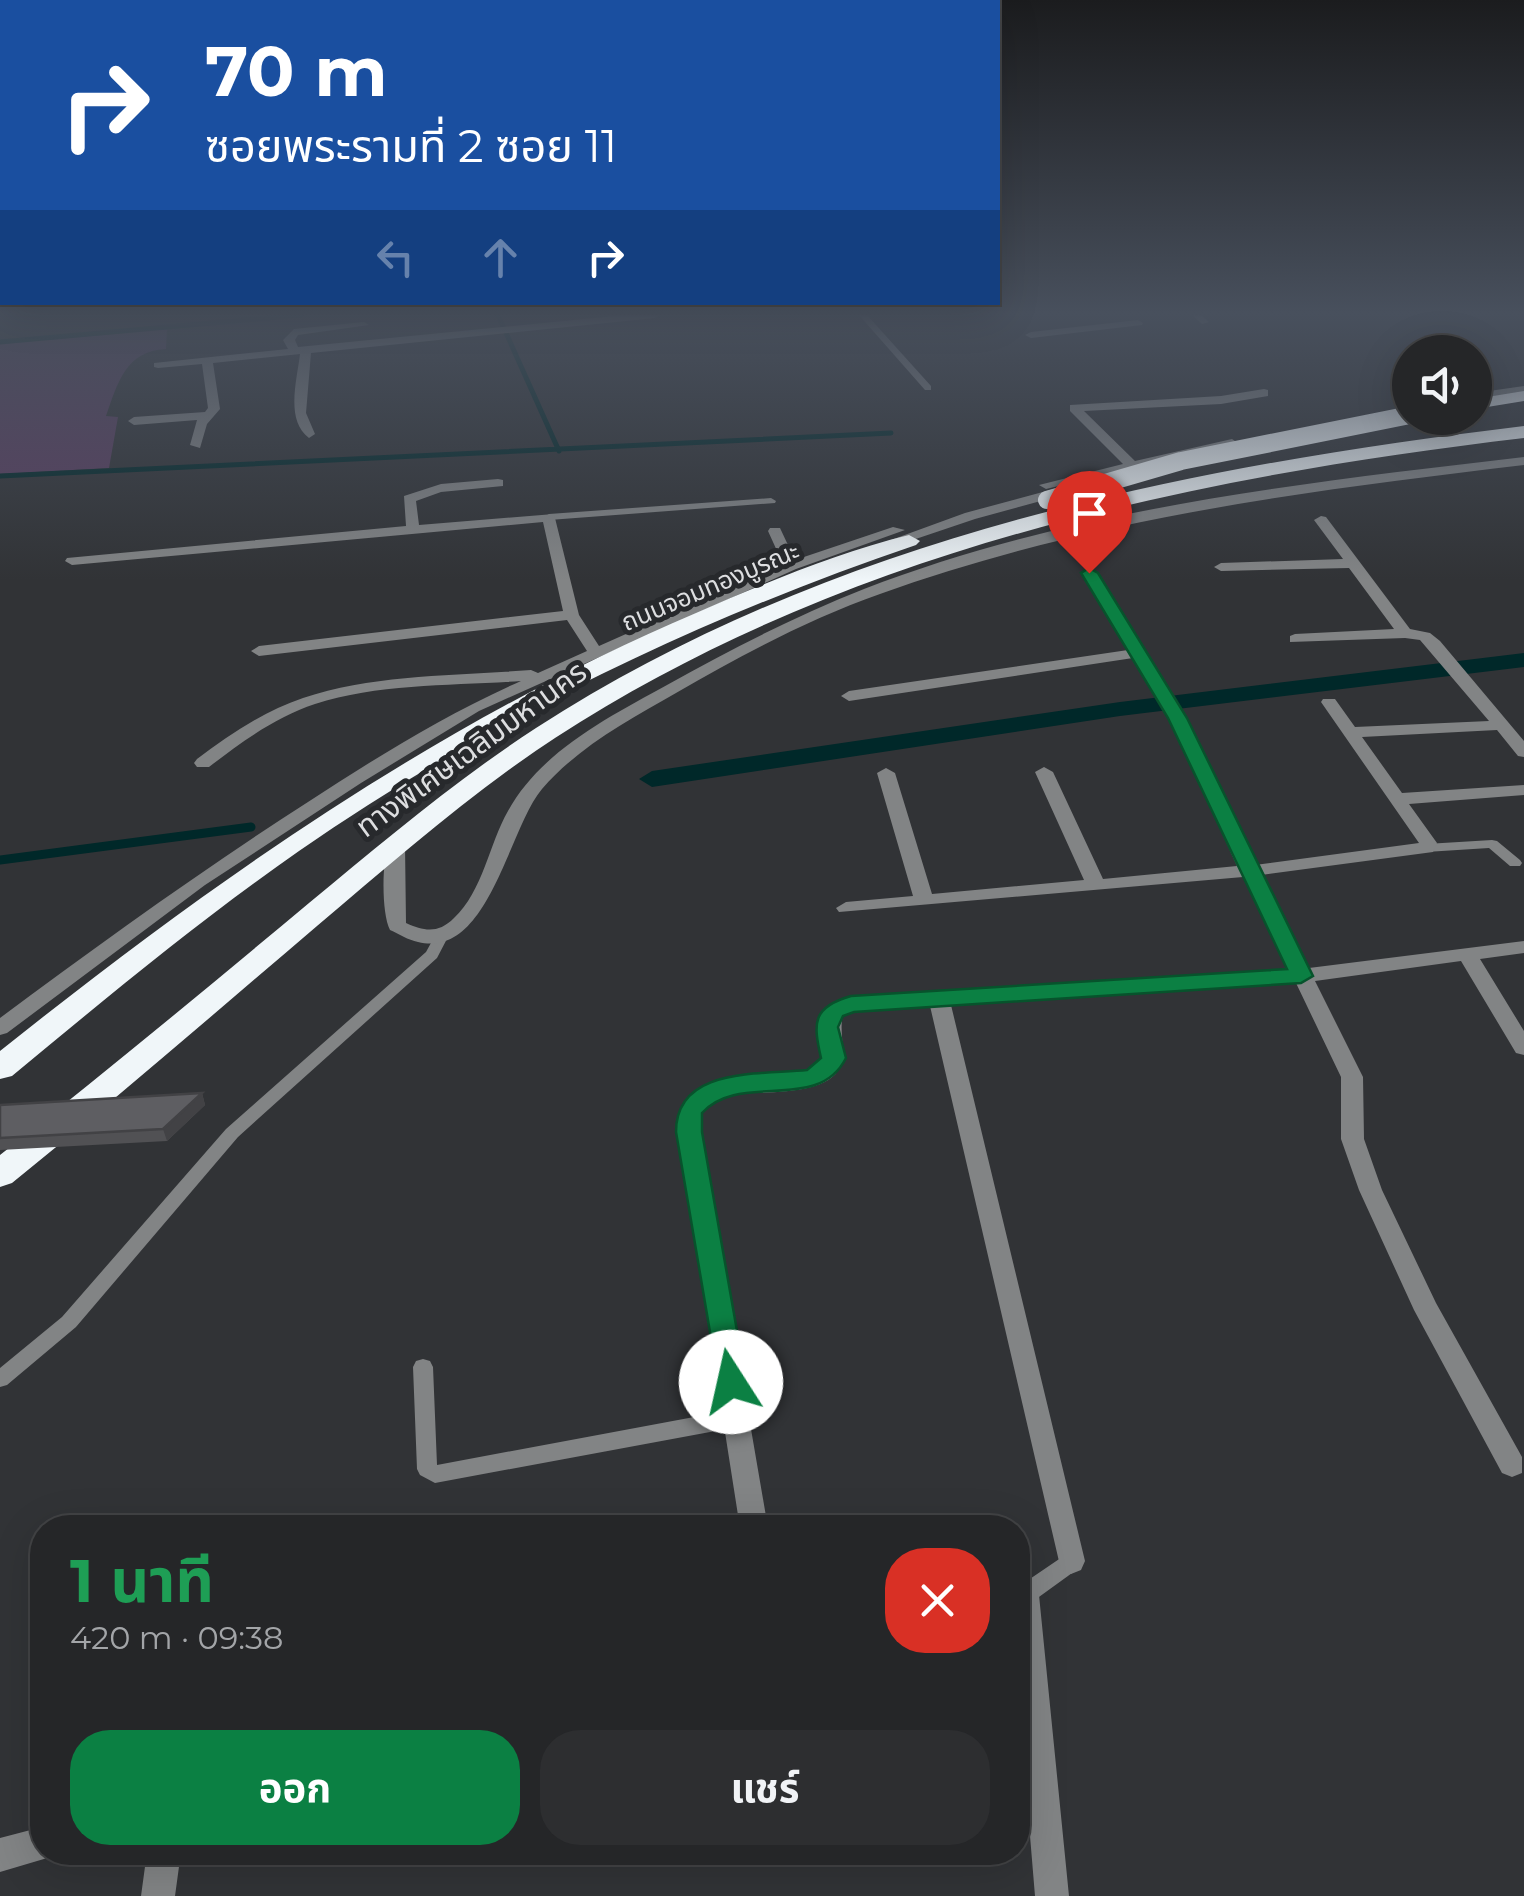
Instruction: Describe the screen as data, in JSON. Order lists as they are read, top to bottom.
{
  "streets": {
    "highway": ["ทางพิเศษเฉลิมมหานคร"],
    "street": ["ถนนจอมทองบูรณะ"]
  },
  "crossings": [
    ["ถนนจอมทองบูรณะ", "ทางพิเศษเฉลิมมหานคร"]
  ],
  "page": {
    "turn": ["70 m", "ซอยพระรามที่ 2 ซอย 11"],
    "heading": ["1 นาที", "420 m · 09:38"],
    "buttons": ["ออก", "แชร์"]
  }
}
